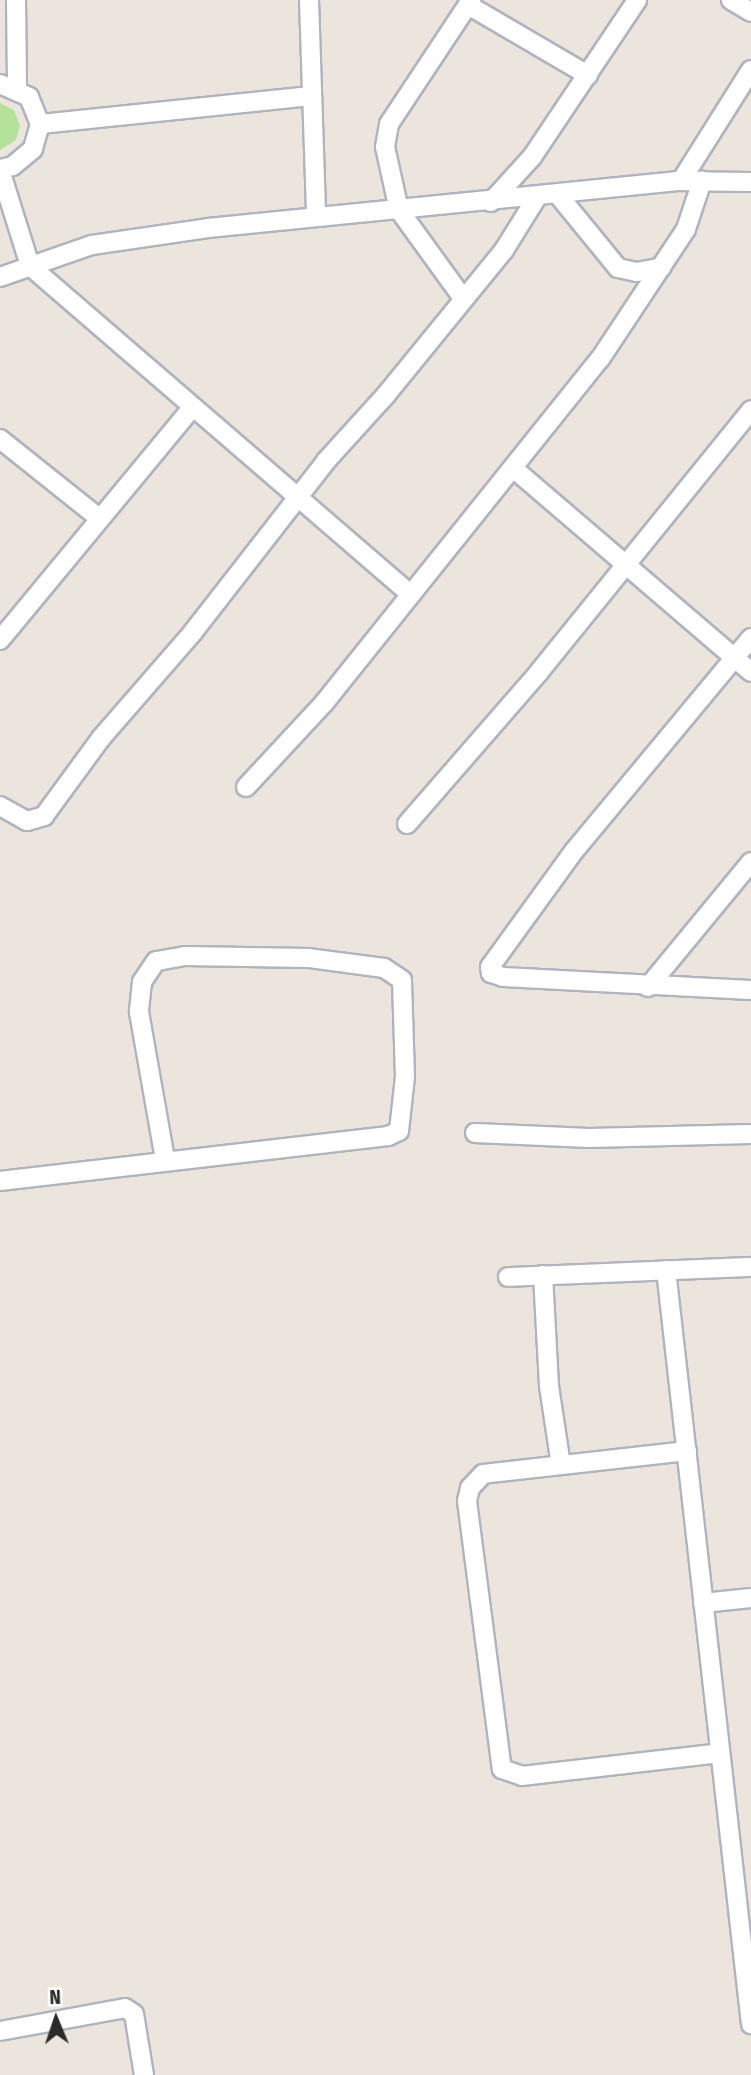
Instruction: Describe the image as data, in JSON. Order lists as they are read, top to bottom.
{
  "north": "top"
}
